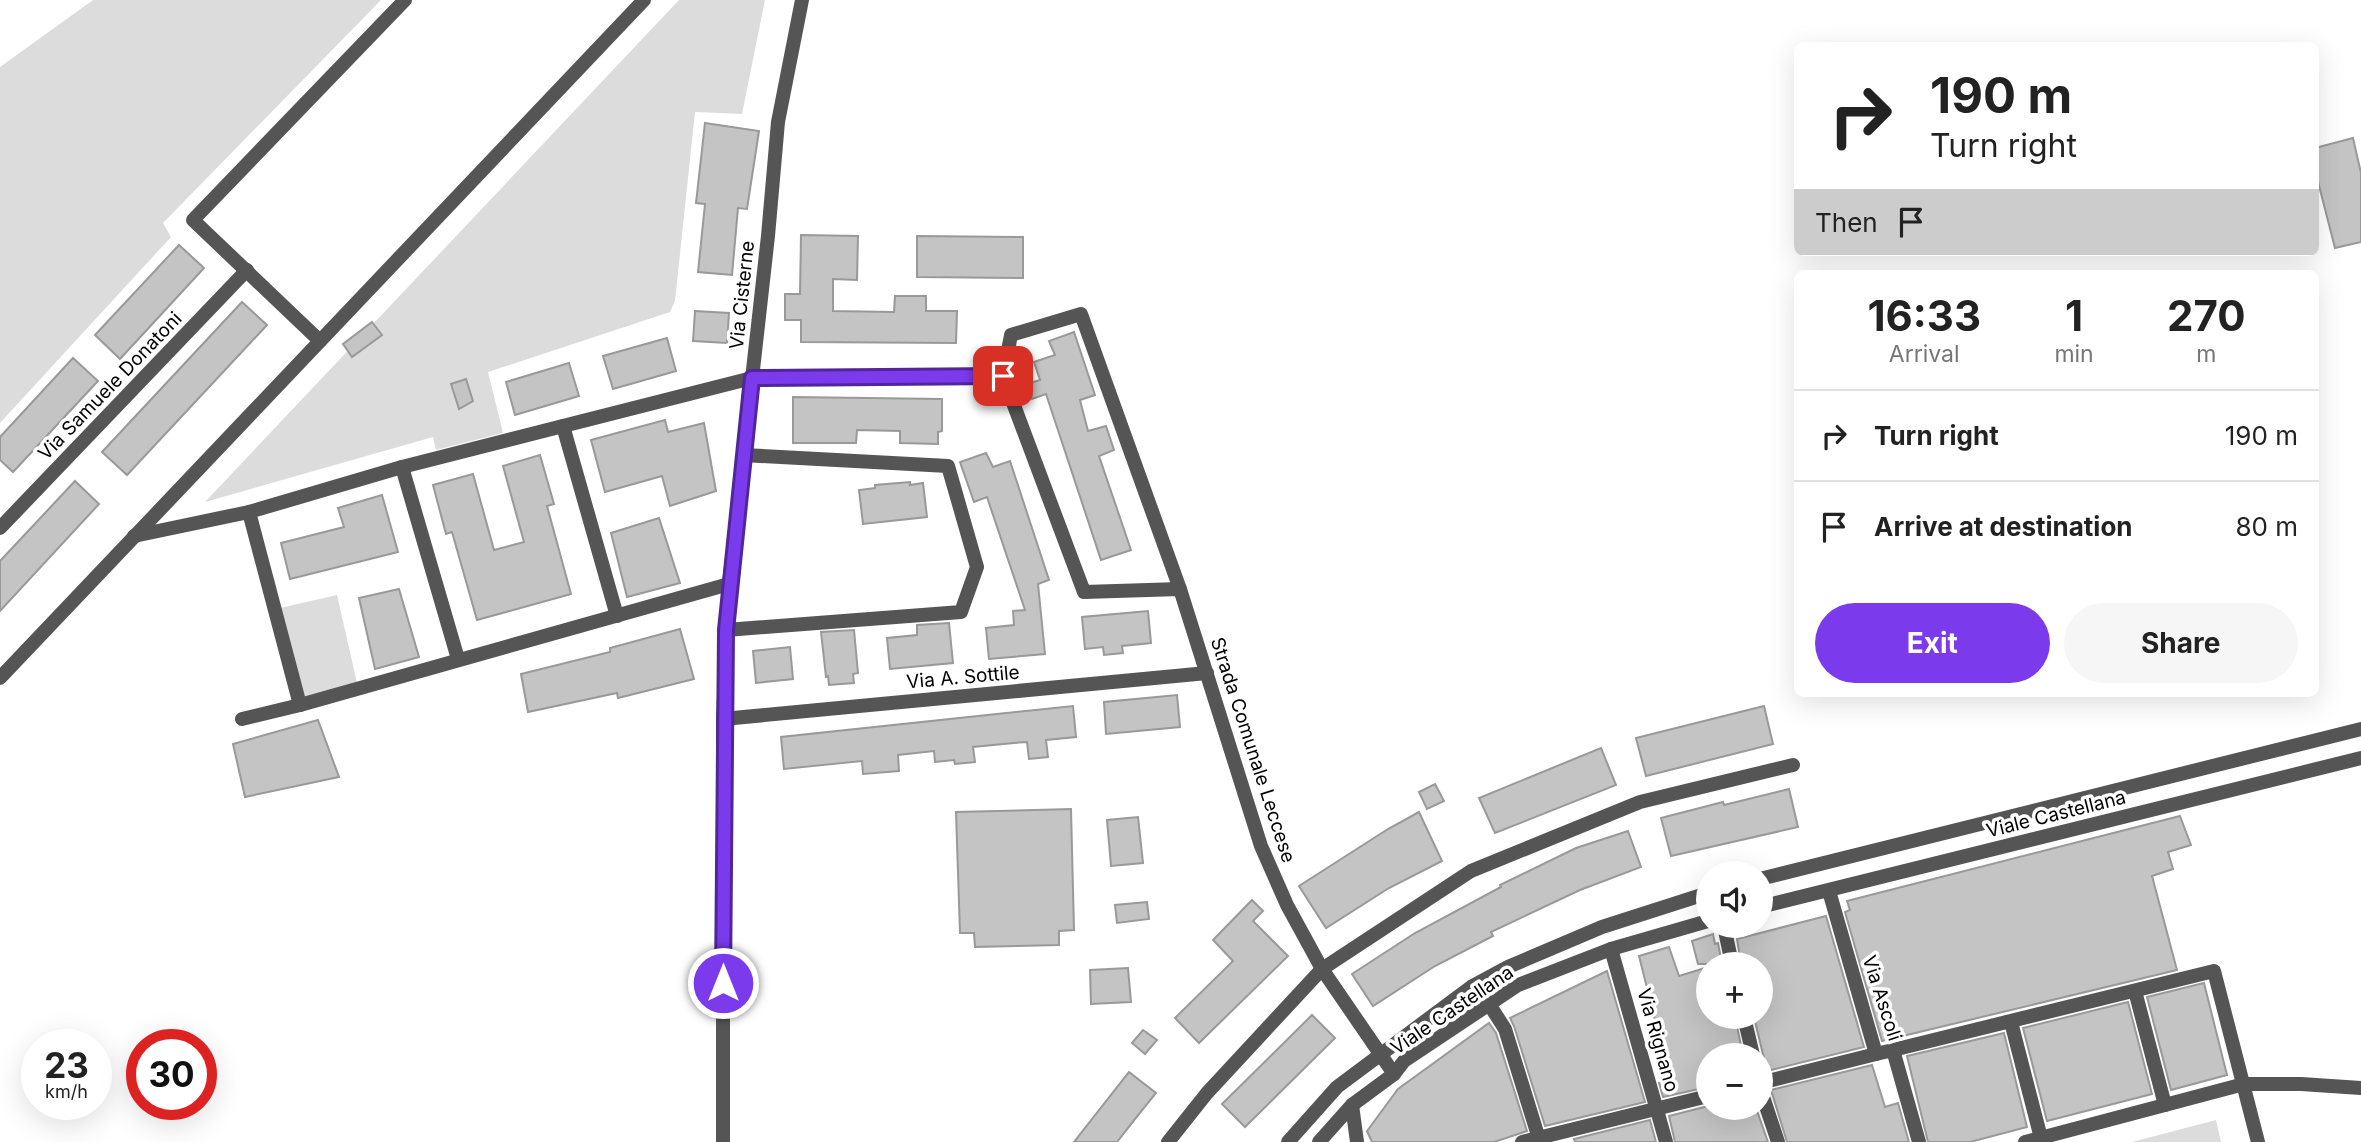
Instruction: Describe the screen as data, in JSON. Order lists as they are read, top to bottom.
{
  "streets": {
    "street": [
      "Via Cisterne",
      "Via Samuele Donatoni",
      "Via A. Sottile",
      "Strada Comunale Leccese",
      "Viale Castellana",
      "Via Ascoli",
      "Via Rignano"
    ]
  },
  "crossings": [
    ["Via Cisterne", "Via A. Sottile"],
    ["Via A. Sottile", "Strada Comunale Leccese"],
    ["Strada Comunale Leccese", "Viale Castellana"],
    ["Viale Castellana", "Via Ascoli"],
    ["Viale Castellana", "Via Rignano"]
  ],
  "page": {
    "turn": ["190 m", "Turn right"],
    "then": "Then",
    "eta": [
      "16:33",
      "Arrival",
      "1",
      "min",
      "270",
      "m"
    ],
    "list": [
      {
        "name": "Turn right",
        "value": "190 m"
      },
      {
        "name": "Arrive at destination",
        "value": "80 m"
      }
    ],
    "buttons": ["Exit", "Share"],
    "map_buttons": ["+", "−"],
    "speed": "23 km/h",
    "limit": "30"
  }
}
